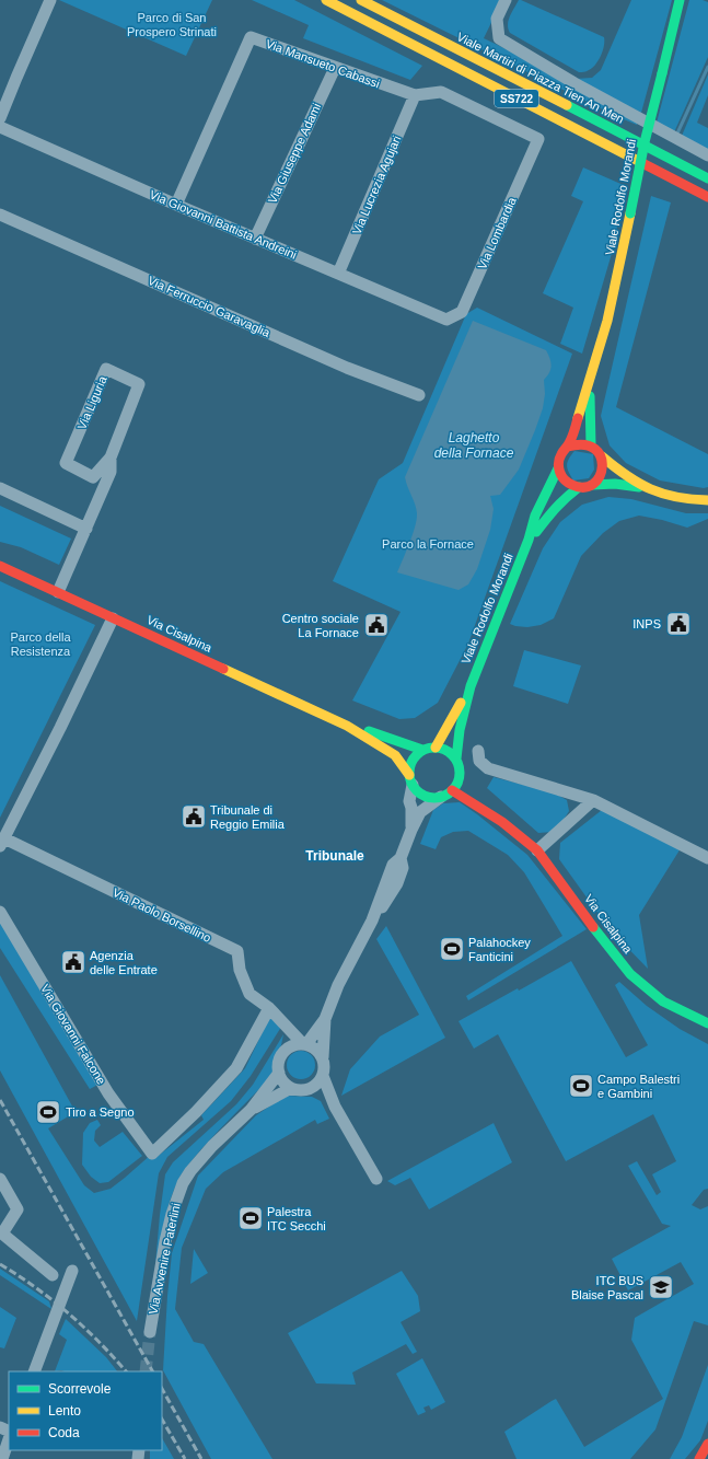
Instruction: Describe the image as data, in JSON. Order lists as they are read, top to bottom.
{
  "streets": {
    "main road": [
      "Viale Martiri di Piazza Tien An Men",
      "SS722",
      "Viale Rodolfo Morandi",
      "Via Cisalpina"
    ],
    "street": [
      "Via Mansueto Cabassi",
      "Via Giuseppe Adami",
      "Via Lucrezia Agujari",
      "Via Giovanni Battista Andreini",
      "Via Lombardia",
      "Via Ferruccio Garavaglia",
      "Via Liguria",
      "Via Paolo Borsellino",
      "Via Giovanni Falcone",
      "Via Avvenire Paterlini"
    ]
  },
  "crossings": [
    ["Via Mansueto Cabassi", "Via Giuseppe Adami"],
    ["Via Mansueto Cabassi", "Via Lucrezia Agujari"],
    ["Via Mansueto Cabassi", "Via Giovanni Battista Andreini"],
    ["Via Mansueto Cabassi", "Via Lombardia"],
    ["Via Giuseppe Adami", "Via Giovanni Battista Andreini"],
    ["Via Lucrezia Agujari", "Via Giovanni Battista Andreini"],
    ["Viale Rodolfo Morandi", "Via Cisalpina"],
    ["Via Giovanni Battista Andreini", "Via Lombardia"],
    ["Via Liguria", "Via Cisalpina"],
    ["Via Paolo Borsellino", "Via Giovanni Falcone"],
    ["Via Paolo Borsellino", "Via Avvenire Paterlini"]
  ],
  "districts": ["Tribunale"],
  "water": ["Laghetto della Fornace"],
  "parks": ["Parco di San Prospero Strinati", "Parco la Fornace", "Parco della Resistenza"],
  "places": {
    "public building": [
      "INPS",
      "Centro sociale La Fornace",
      "Tribunale di Reggio Emilia",
      "Agenzia delle Entrate"
    ],
    "sports": [
      "Palahockey Fanticini",
      "Campo Balestri e Gambini",
      "Tiro a Segno",
      "Palestra ITC Secchi"
    ],
    "school or university": ["ITC BUS Blaise Pascal"]
  },
  "legend": ["Scorrevole", "Lento", "Coda"]
}
